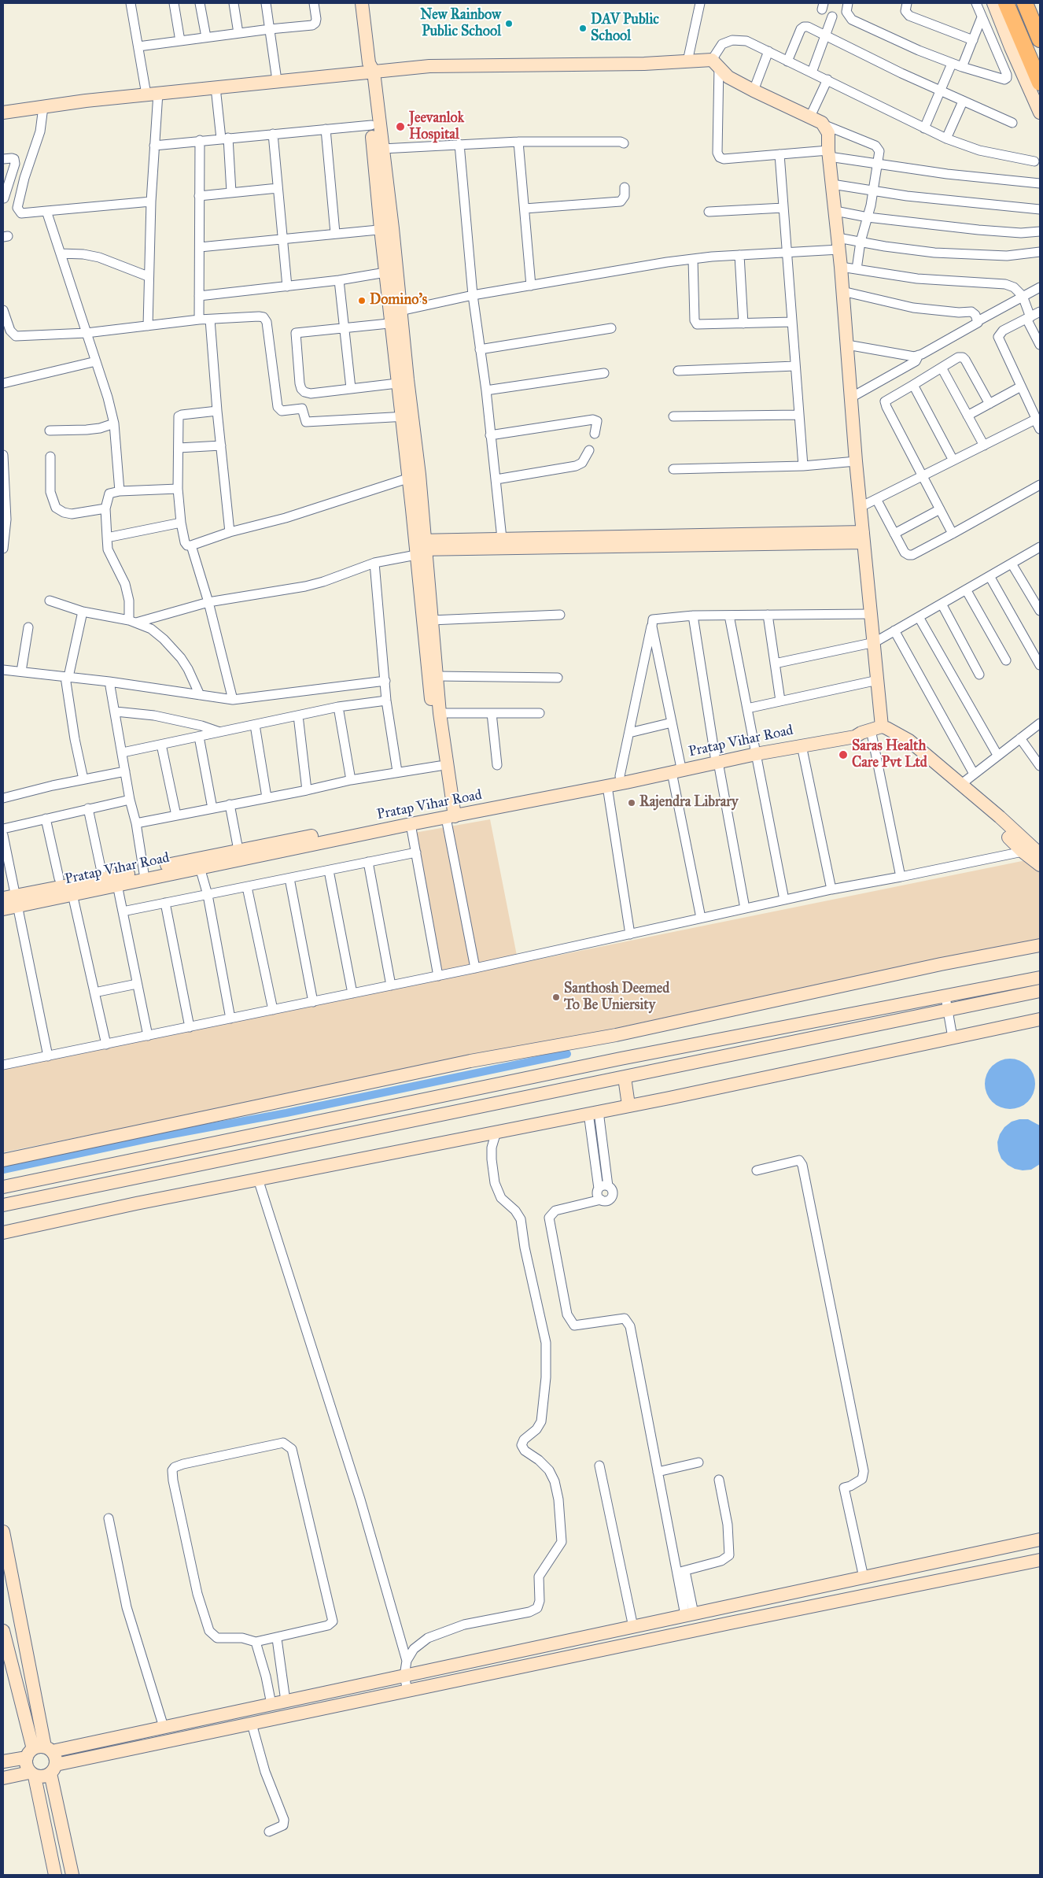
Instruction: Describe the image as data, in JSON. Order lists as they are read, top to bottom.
{
  "streets": {
    "street": ["Pratap Vihar Road"]
  },
  "places": [
    "New Rainbow Public School",
    "DAV Public School",
    "Jeevanlok Hospital",
    "Domino's",
    "Saras Health Care Pvt Ltd",
    "Rajendra Library",
    "Santhosh Deemed To Be Uniersity"
  ]
}
